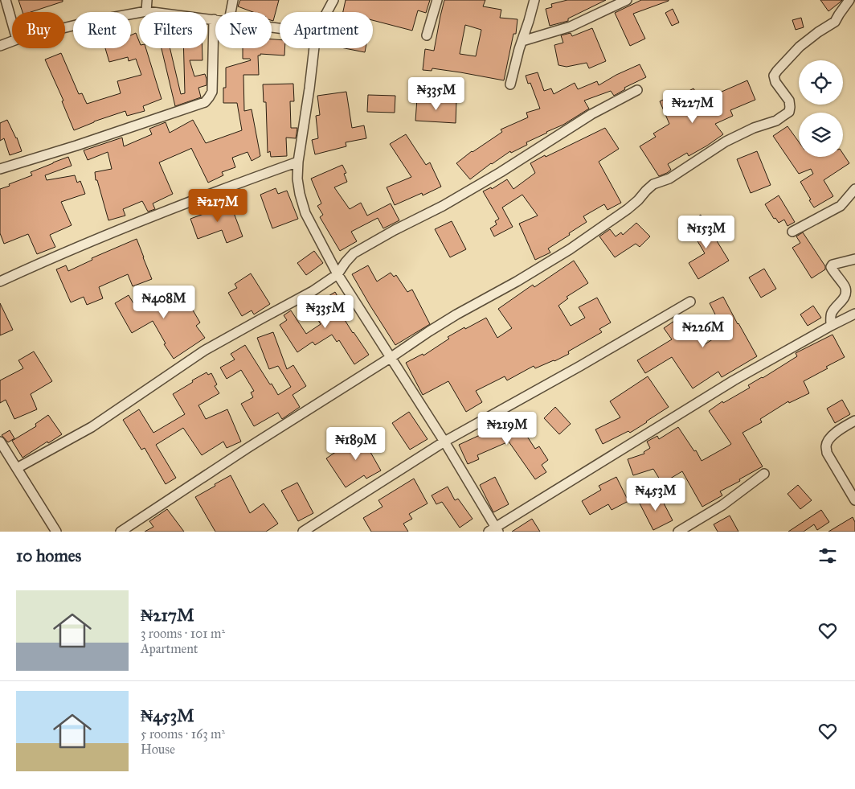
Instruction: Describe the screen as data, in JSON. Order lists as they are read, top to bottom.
{
  "page": {
    "chip": [
      "Buy",
      "Rent",
      "Filters",
      "New",
      "Apartment"
    ],
    "price": [
      "₦335M",
      "₦227M",
      "₦217M",
      "₦153M",
      "₦408M",
      "₦335M",
      "₦226M",
      "₦219M",
      "₦189M",
      "₦453M"
    ],
    "heading": "10 homes",
    "list": [
      {
        "name": "₦217M",
        "note": "3 rooms · 101 m² · Apartment"
      },
      {
        "name": "₦453M",
        "note": "5 rooms · 163 m² · House"
      }
    ]
  }
}
